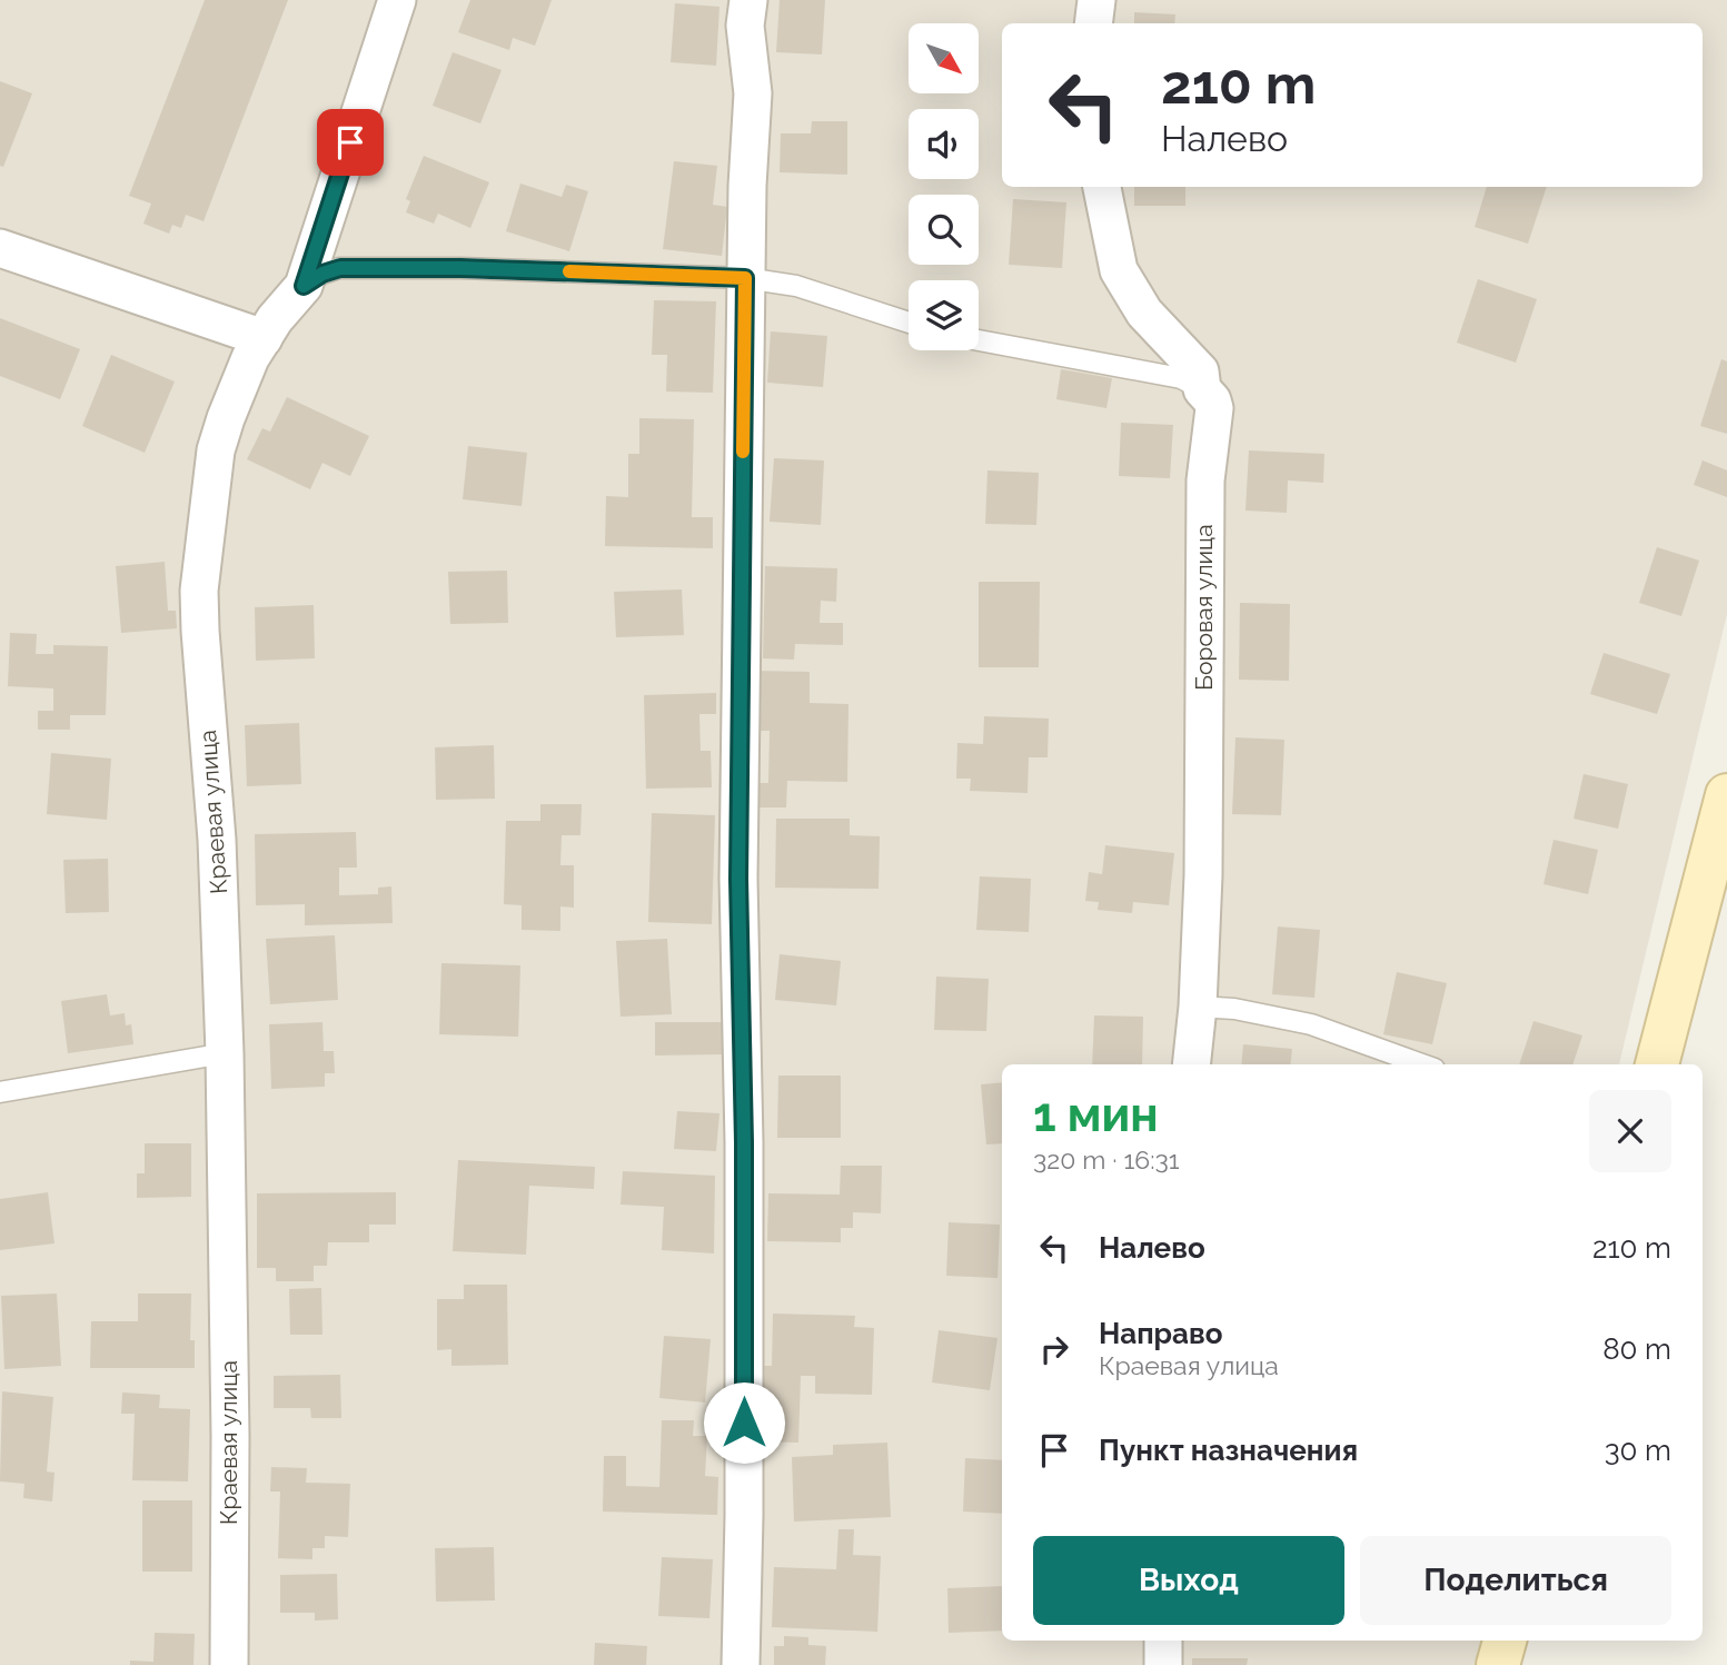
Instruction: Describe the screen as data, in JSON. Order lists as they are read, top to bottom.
{
  "streets": {
    "street": ["Боровая улица", "Краевая улица"]
  },
  "north": "bottom right",
  "page": {
    "turn": ["210 m", "Налево"],
    "heading": ["1 мин", "320 m · 16:31"],
    "list": [
      {
        "name": "Налево",
        "value": "210 m"
      },
      {
        "name": "Направо",
        "note": "Краевая улица",
        "value": "80 m"
      },
      {
        "name": "Пункт назначения",
        "value": "30 m"
      }
    ],
    "buttons": ["Выход", "Поделиться"]
  }
}
